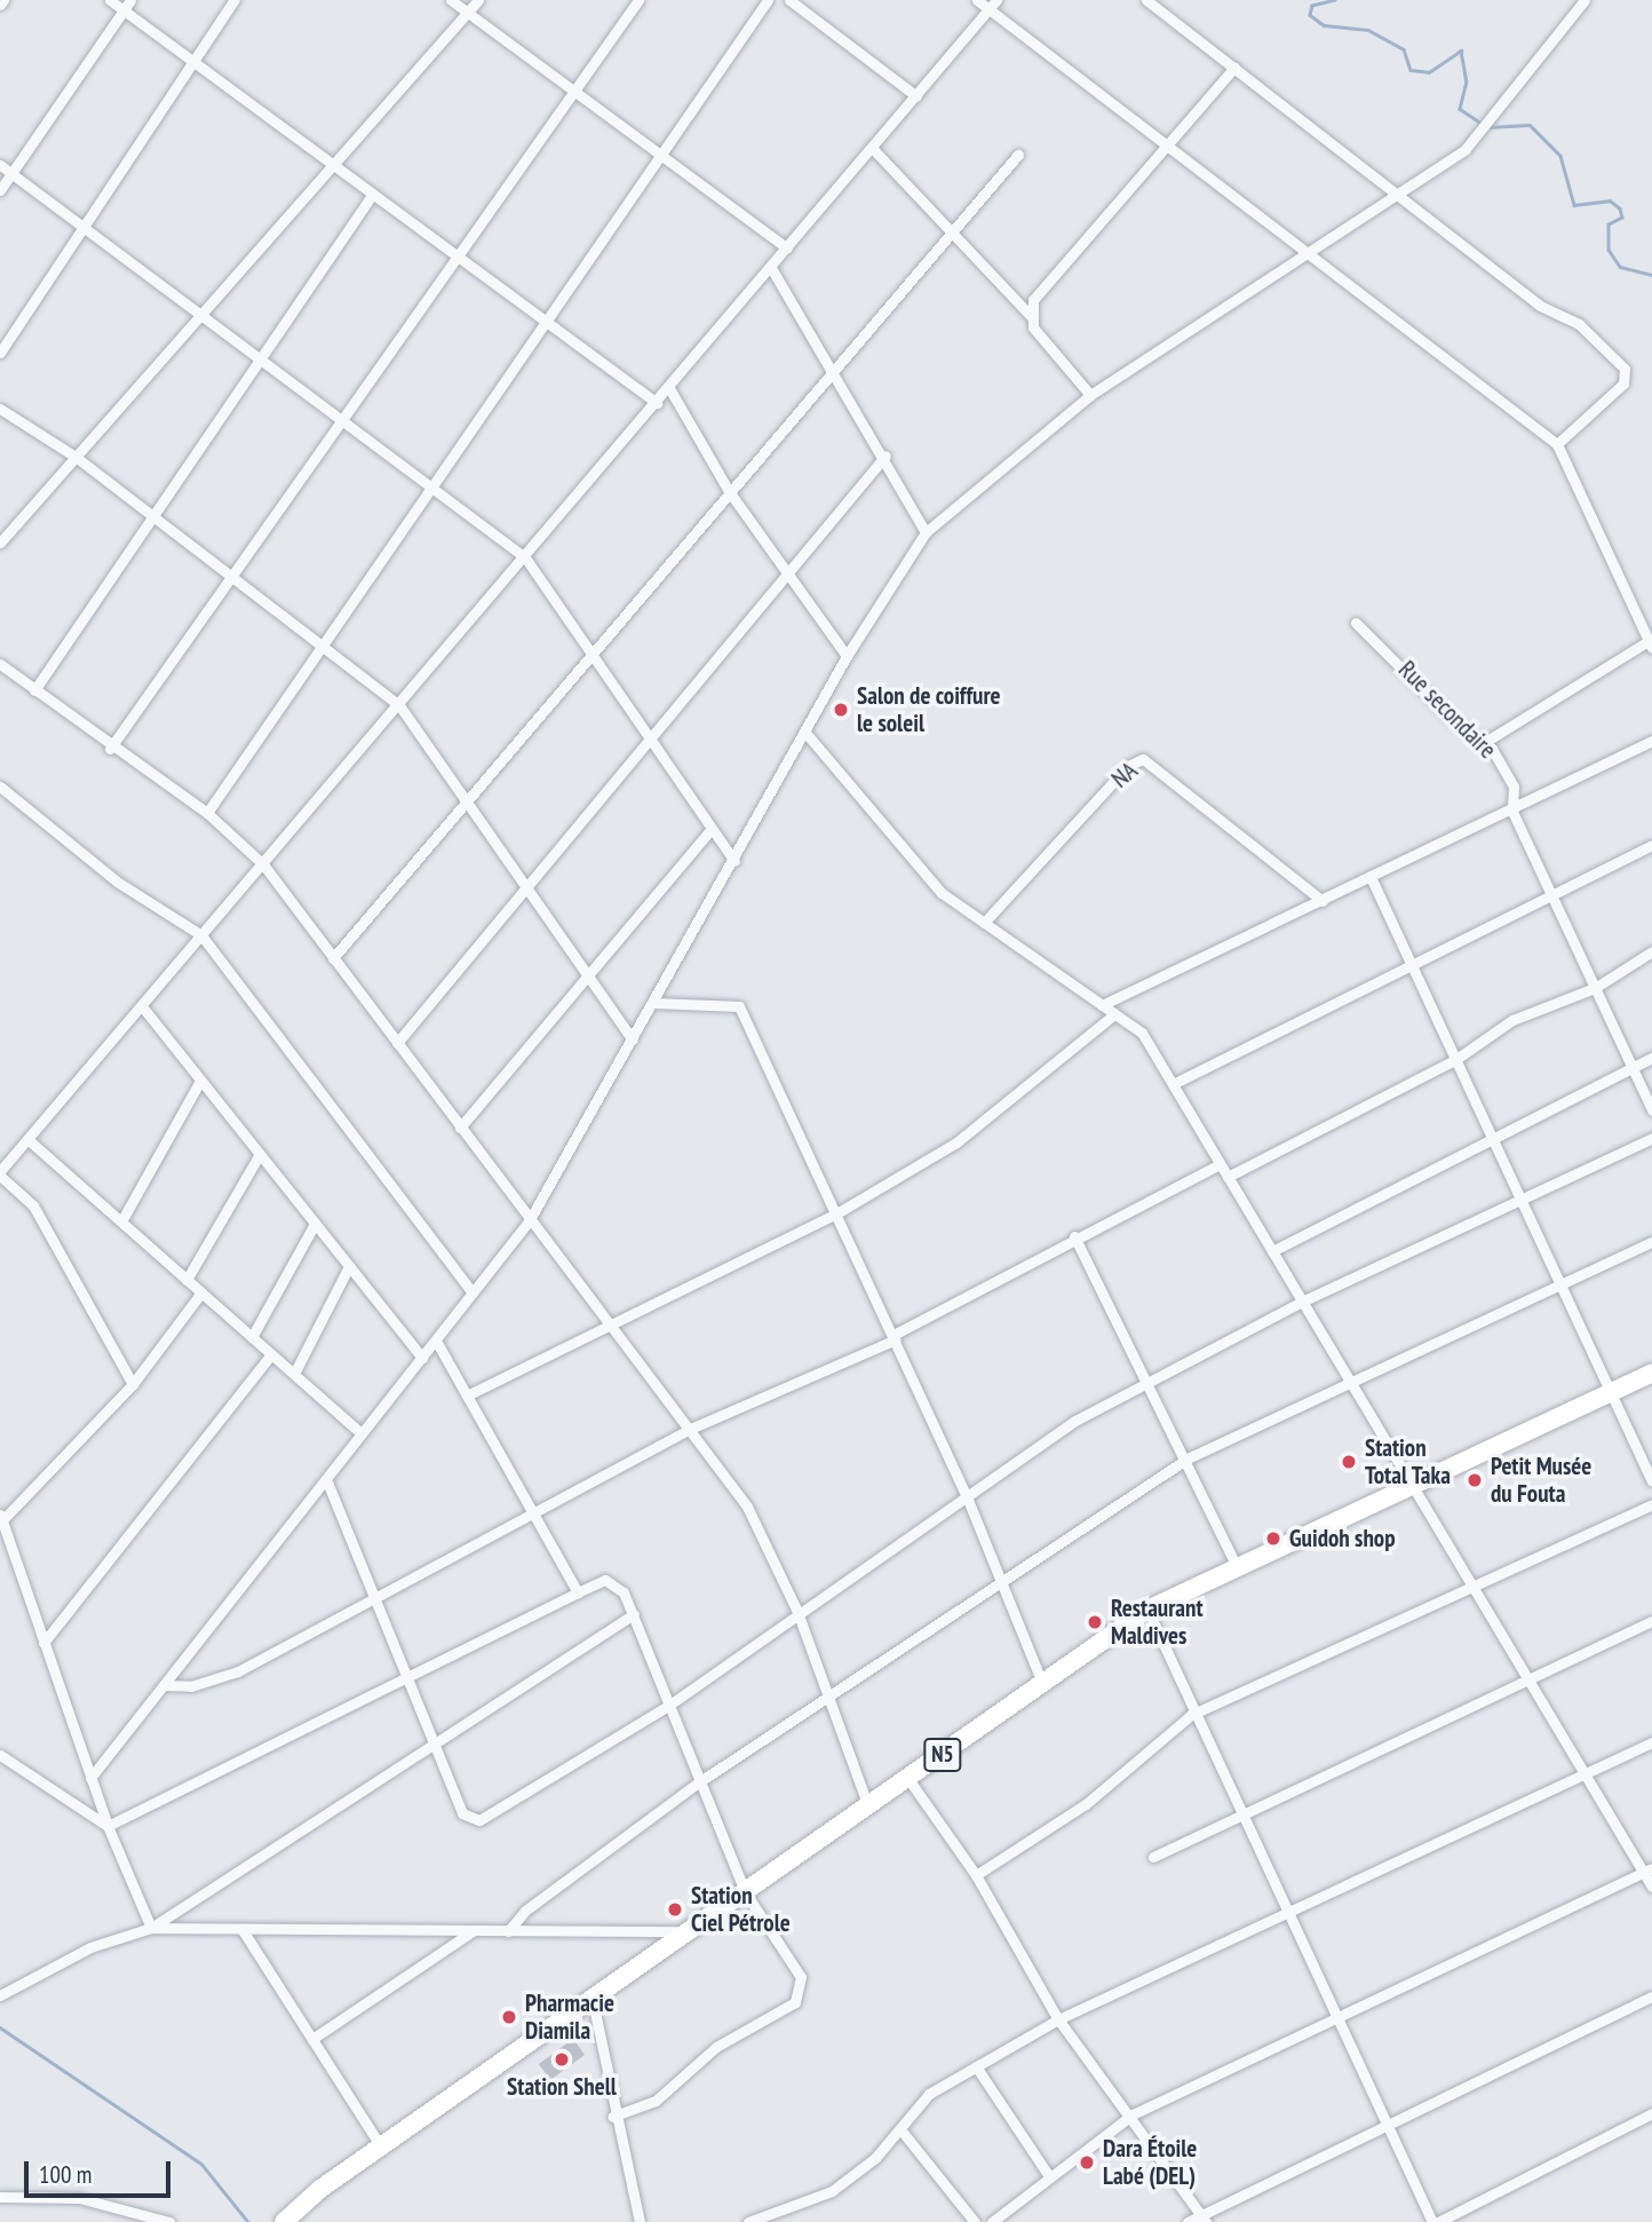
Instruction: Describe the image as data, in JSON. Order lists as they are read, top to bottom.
{
  "streets": {
    "highway": ["N5"],
    "street": ["Rue secondaire", "NA"]
  },
  "places": [
    "Salon de coiffure le soleil",
    "Station Total Taka",
    "Petit Musée du Fouta",
    "Guidoh shop",
    "Restaurant Maldives",
    "Station Ciel Pétrole",
    "Pharmacie Diamila",
    "Station Shell",
    "Dara Étoile Labé (DEL)"
  ],
  "scale_bar": "100 m"
}
